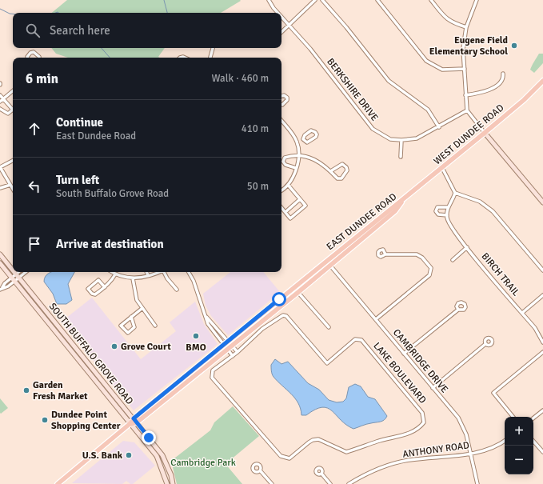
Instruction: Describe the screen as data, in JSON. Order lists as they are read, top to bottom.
{
  "streets": {
    "main road": ["WEST DUNDEE ROAD", "EAST DUNDEE ROAD", "SOUTH BUFFALO GROVE ROAD"],
    "street": [
      "BERKSHIRE DRIVE",
      "BIRCH TRAIL",
      "CAMBRIDGE DRIVE",
      "LAKE BOULEVARD",
      "ANTHONY ROAD"
    ]
  },
  "crossings": [
    ["WEST DUNDEE ROAD", "EAST DUNDEE ROAD"],
    ["EAST DUNDEE ROAD", "SOUTH BUFFALO GROVE ROAD"],
    ["EAST DUNDEE ROAD", "CAMBRIDGE DRIVE"],
    ["CAMBRIDGE DRIVE", "ANTHONY ROAD"]
  ],
  "parks": ["Cambridge Park"],
  "places": [
    "Eugene Field Elementary School",
    "BMO",
    "Grove Court",
    "Garden Fresh Market",
    "Dundee Point Shopping Center",
    "U.S. Bank"
  ],
  "page": {
    "search": "Search here",
    "heading": ["6 min", "Walk · 460 m"],
    "list": [
      ["Continue", "East Dundee Road", "410 m"],
      ["Turn left", "South Buffalo Grove Road", "50 m"],
      "Arrive at destination"
    ],
    "map_buttons": ["+", "−"]
  }
}
